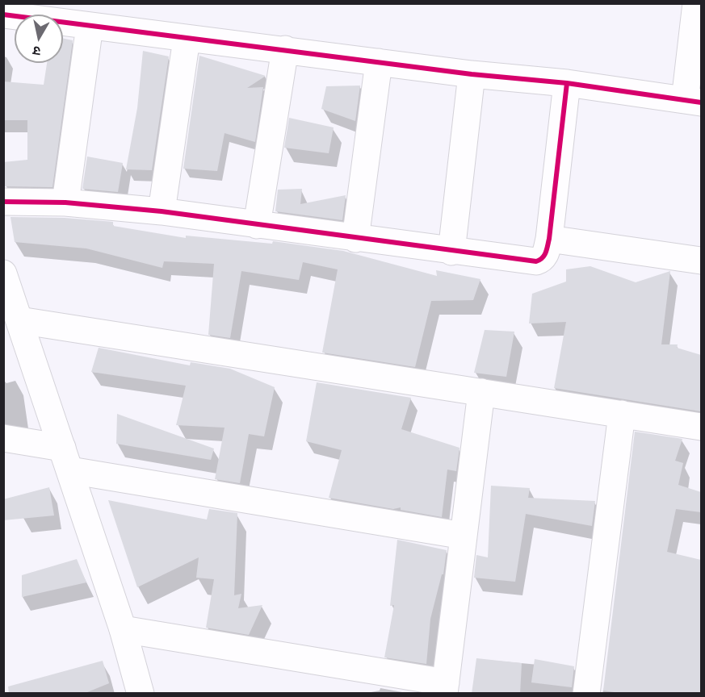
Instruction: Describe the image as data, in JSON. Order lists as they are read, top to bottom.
{
  "north": "bottom"
}
